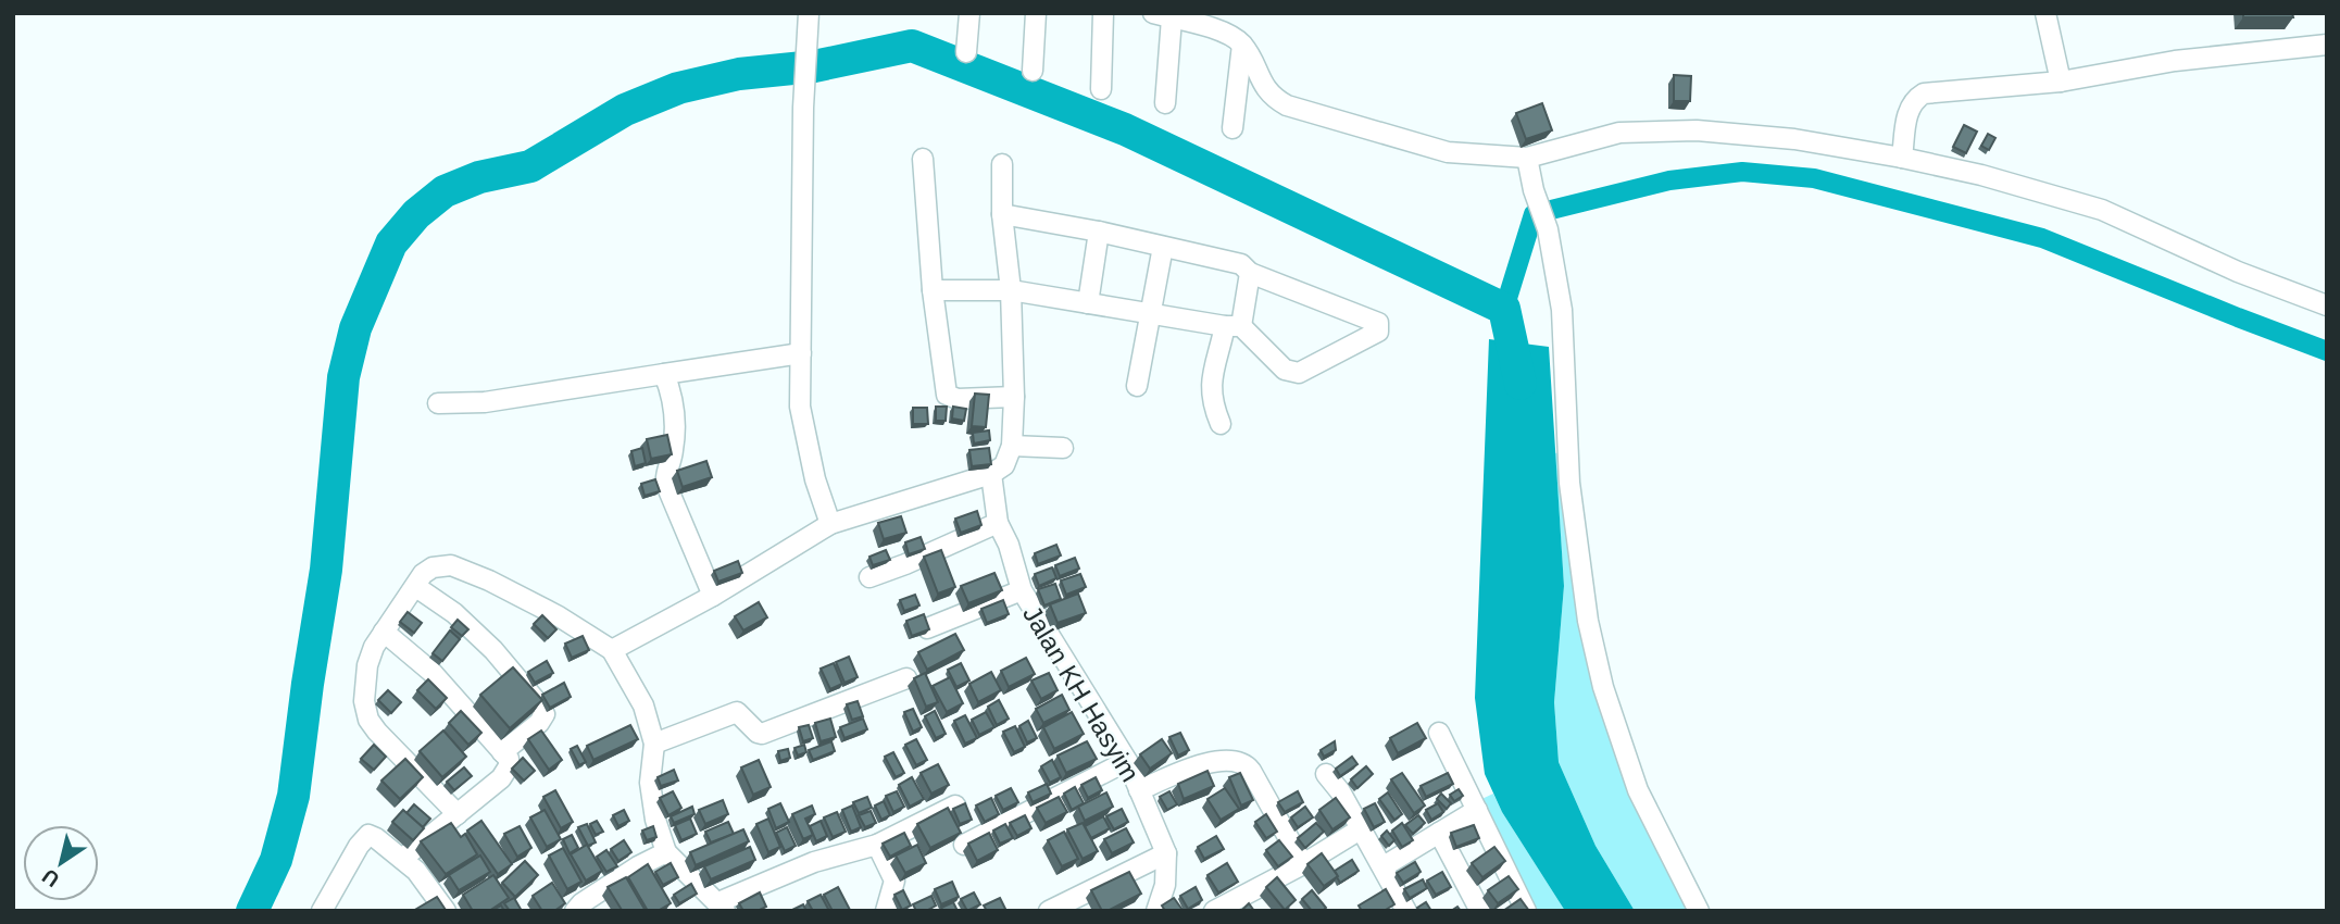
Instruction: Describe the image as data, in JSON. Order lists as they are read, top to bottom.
{
  "streets": {
    "street": ["Jalan KH Hasyim"]
  },
  "north": "bottom left"
}
